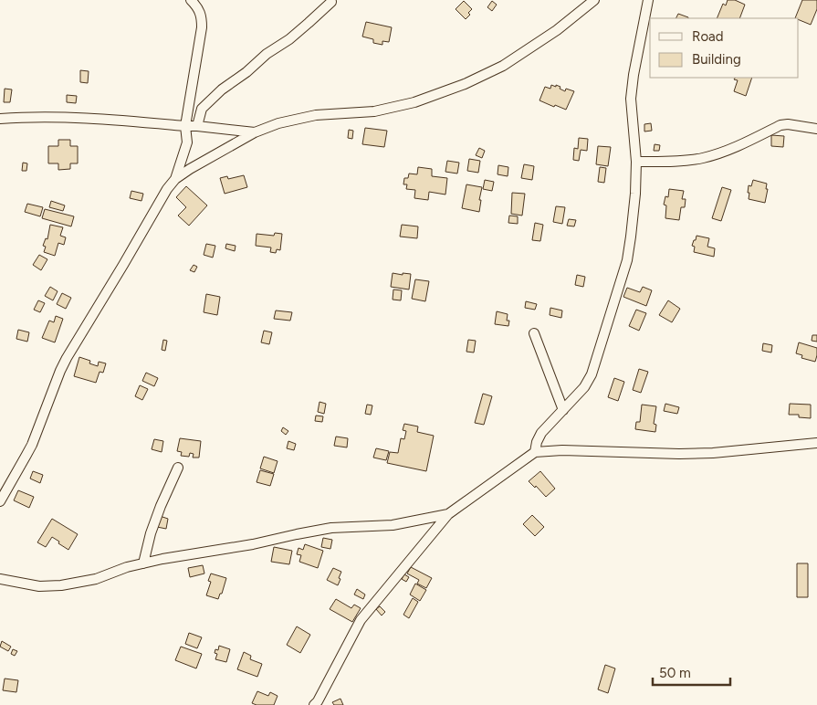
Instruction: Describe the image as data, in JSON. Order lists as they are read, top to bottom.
{
  "legend": ["Road", "Building"],
  "scale_bar": "50 m"
}
